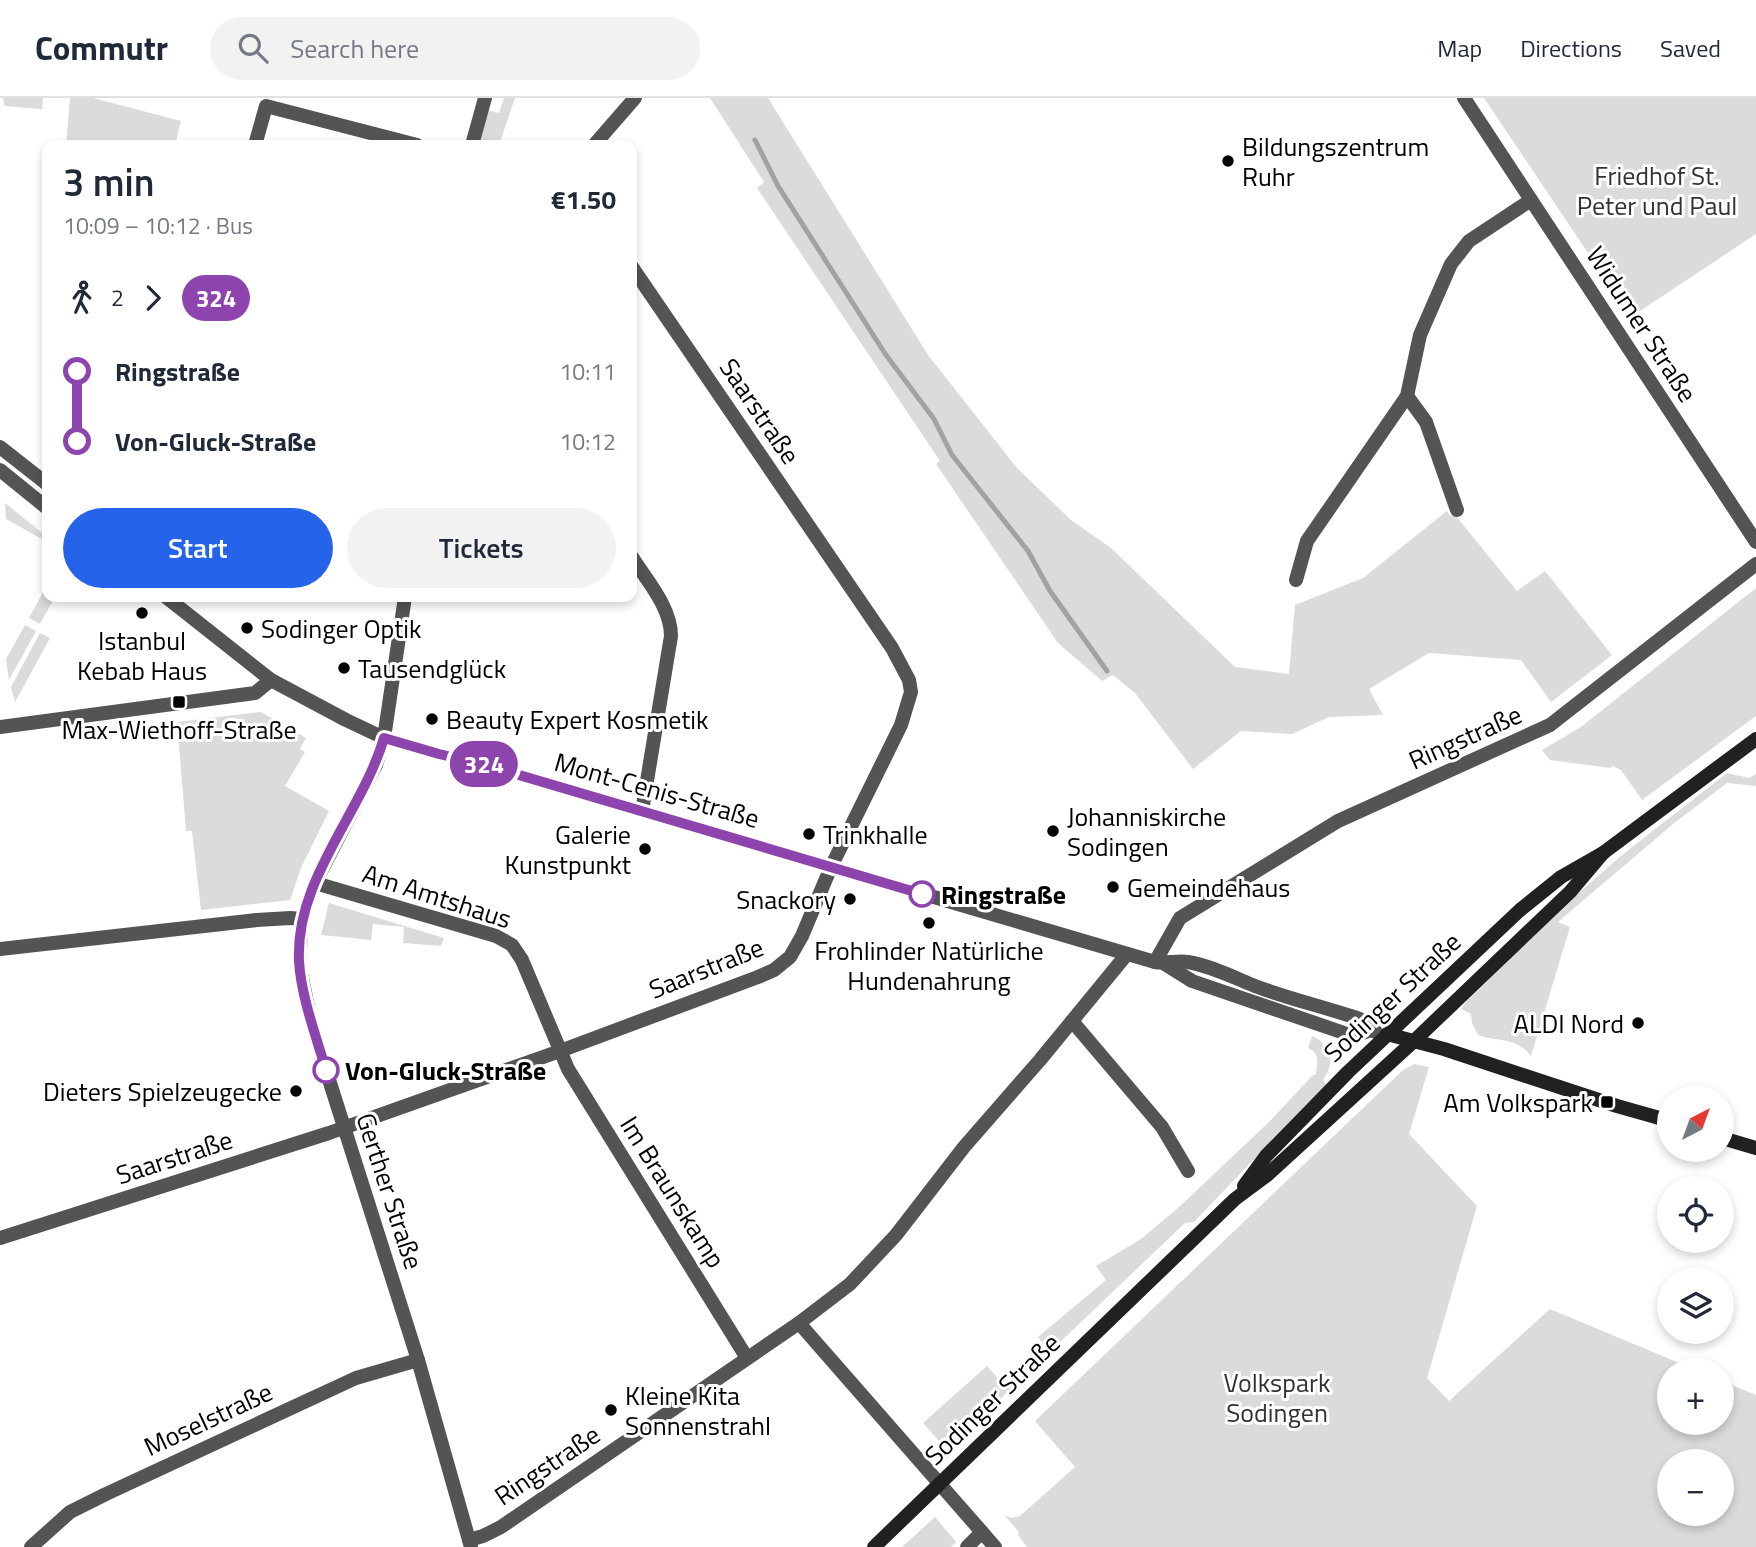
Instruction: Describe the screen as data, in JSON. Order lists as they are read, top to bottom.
{
  "streets": {
    "main road": ["Mont-Cenis-Straße", "Sodinger Straße"],
    "street": [
      "Widumer Straße",
      "Saarstraße",
      "Ringstraße",
      "Am Amtshaus",
      "Gerther Straße",
      "Im Braunskamp",
      "Moselstraße"
    ]
  },
  "crossings": [
    ["Saarstraße", "Mont-Cenis-Straße"],
    ["Saarstraße", "Am Amtshaus"],
    ["Saarstraße", "Gerther Straße"],
    ["Saarstraße", "Im Braunskamp"],
    ["Ringstraße", "Mont-Cenis-Straße"],
    ["Ringstraße", "Gerther Straße"],
    ["Ringstraße", "Im Braunskamp"],
    ["Mont-Cenis-Straße", "Sodinger Straße"],
    ["Mont-Cenis-Straße", "Gerther Straße"],
    ["Am Amtshaus", "Gerther Straße"],
    ["Am Amtshaus", "Im Braunskamp"],
    ["Gerther Straße", "Moselstraße"]
  ],
  "parks": ["Friedhof St. Peter und Paul", "Volkspark Sodingen"],
  "places": {
    "other": [
      "Bildungszentrum Ruhr",
      "Istanbul Kebab Haus",
      "Sodinger Optik",
      "Tausendglück",
      "Beauty Expert Kosmetik",
      "Johanniskirche Sodingen",
      "Trinkhalle",
      "Galerie Kunstpunkt",
      "Gemeindehaus",
      "Ringstraße",
      "Snackory",
      "Frohlinder Natürliche Hundenahrung",
      "ALDI Nord",
      "Von-Gluck-Straße",
      "Dieters Spielzeugecke",
      "Kleine Kita Sonnenstrahl"
    ],
    "transit": ["Max-Wiethoff-Straße", "Am Volkspark"]
  },
  "lines": ["bus line 324"],
  "north": "top right",
  "page": {
    "header": "Commutr",
    "search": "Search here",
    "nav": ["Map", "Directions", "Saved"],
    "on_map": "324",
    "heading": ["3 min", "10:09 – 10:12 · Bus", "€1.50"],
    "legs": ["2", "324"],
    "list": [
      {
        "name": "Ringstraße",
        "value": "10:11"
      },
      {
        "name": "Von-Gluck-Straße",
        "value": "10:12"
      }
    ],
    "buttons": ["Start", "Tickets"],
    "map_buttons": ["+", "−"]
  }
}
